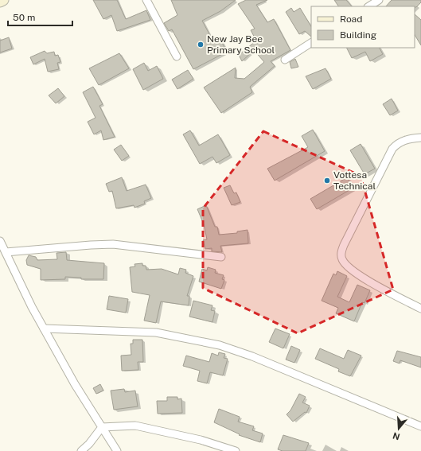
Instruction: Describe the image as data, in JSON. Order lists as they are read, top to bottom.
{
  "places": ["New Jay Bee Primary School", "Vottesa Technical"],
  "legend": ["Road", "Building"],
  "scale_bar": "50 m",
  "north": "bottom"
}
